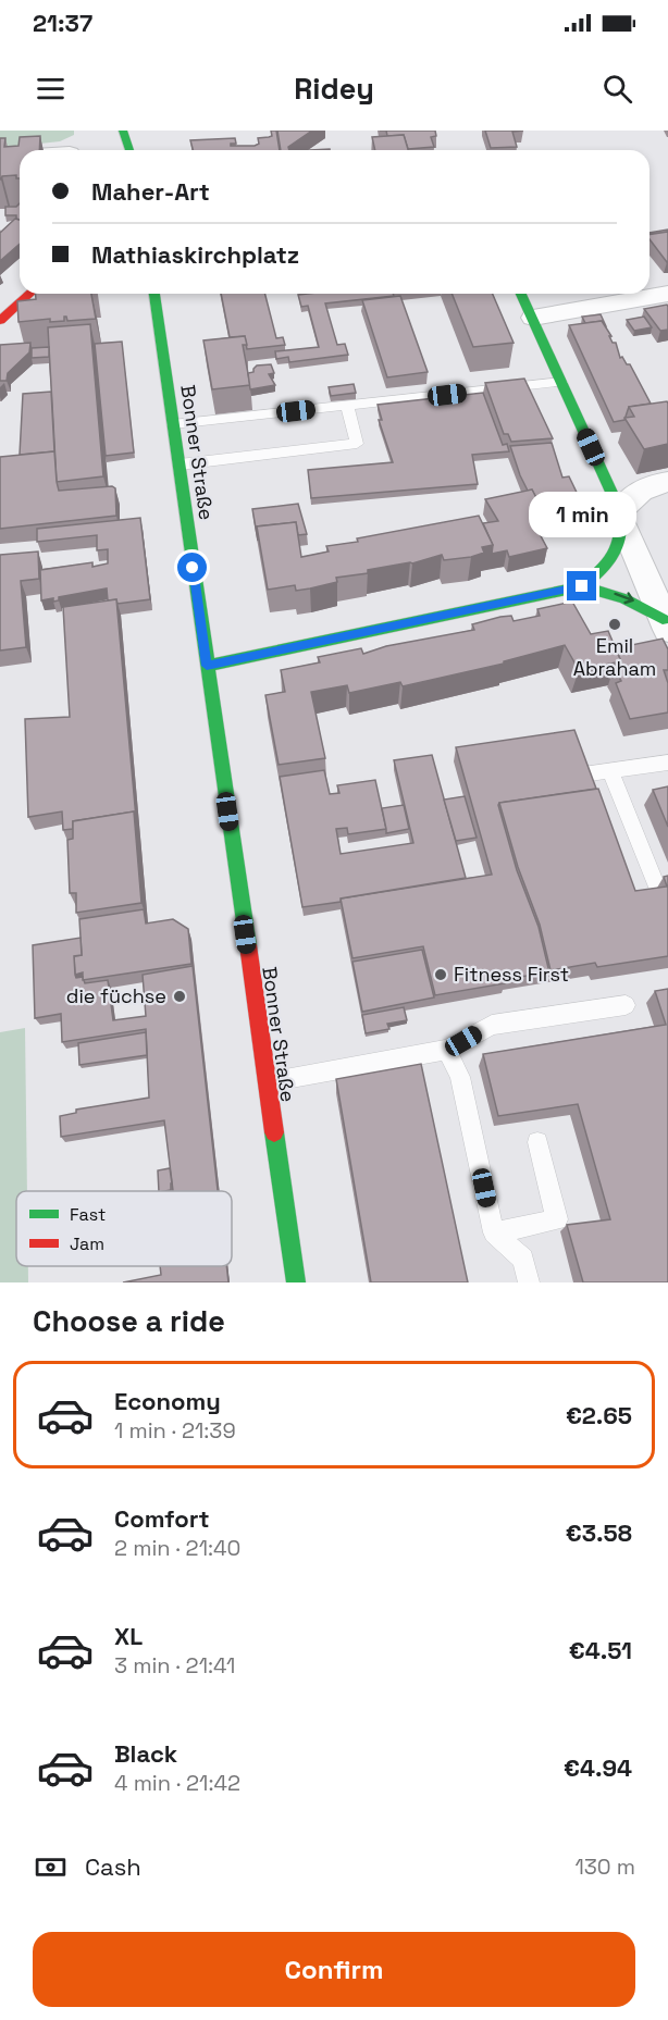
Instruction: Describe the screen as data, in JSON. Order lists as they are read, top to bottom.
{
  "streets": {
    "main road": ["Bonner Straße"]
  },
  "places": ["Emil Abraham", "Fitness First", "die füchse"],
  "legend": ["Fast", "Jam"],
  "page": {
    "status": "21:37",
    "header": "Ridey",
    "banner": ["Maher-Art", "Mathiaskirchplatz"],
    "bubble": "1 min",
    "heading": "Choose a ride",
    "list": [
      {
        "name": "Economy",
        "note": "1 min · 21:39",
        "value": "€2.65"
      },
      {
        "name": "Comfort",
        "note": "2 min · 21:40",
        "value": "€3.58"
      },
      {
        "name": "XL",
        "note": "3 min · 21:41",
        "value": "€4.51"
      },
      {
        "name": "Black",
        "note": "4 min · 21:42",
        "value": "€4.94"
      }
    ],
    "pay": ["Cash", "130 m"],
    "buttons": "Confirm"
  }
}
